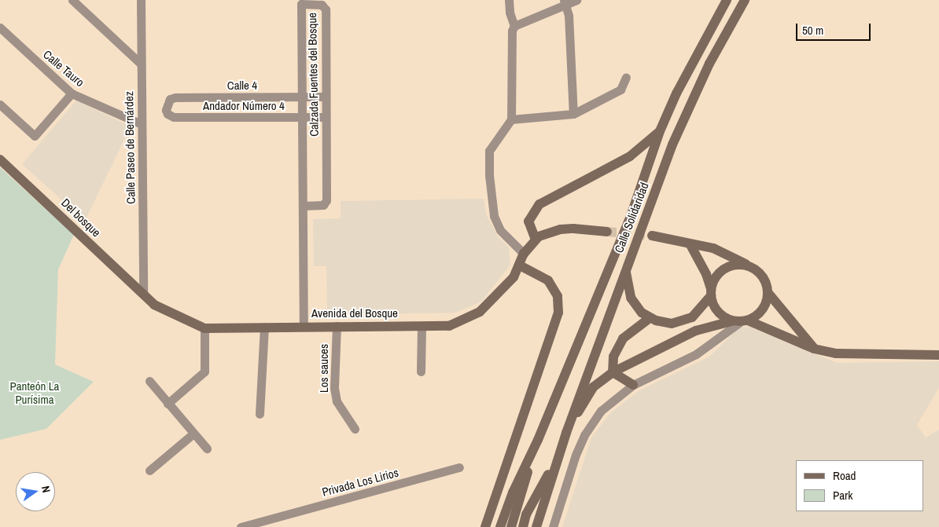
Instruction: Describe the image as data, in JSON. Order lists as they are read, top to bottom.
{
  "streets": {
    "main road": ["Del bosque", "Calle Solidaridad", "Avenida del Bosque"],
    "street": [
      "Calle Tauro",
      "Calzada Fuentes del Bosque",
      "Calle 4",
      "Andador Número 4",
      "Calle Paseo de Bernárdez",
      "Los sauces",
      "Privada Los Lirios"
    ]
  },
  "crossings": [
    ["Calle Tauro", "Calle Paseo de Bernárdez"],
    ["Calzada Fuentes del Bosque", "Calle 4"],
    ["Calzada Fuentes del Bosque", "Andador Número 4"],
    ["Calzada Fuentes del Bosque", "Avenida del Bosque"],
    ["Calle 4", "Andador Número 4"],
    ["Calle Paseo de Bernárdez", "Del bosque"],
    ["Calle Paseo de Bernárdez", "Avenida del Bosque"],
    ["Del bosque", "Avenida del Bosque"],
    ["Avenida del Bosque", "Los sauces"]
  ],
  "parks": ["Panteón La Purísima"],
  "legend": ["Road", "Park"],
  "scale_bar": "50 m",
  "north": "right"
}
